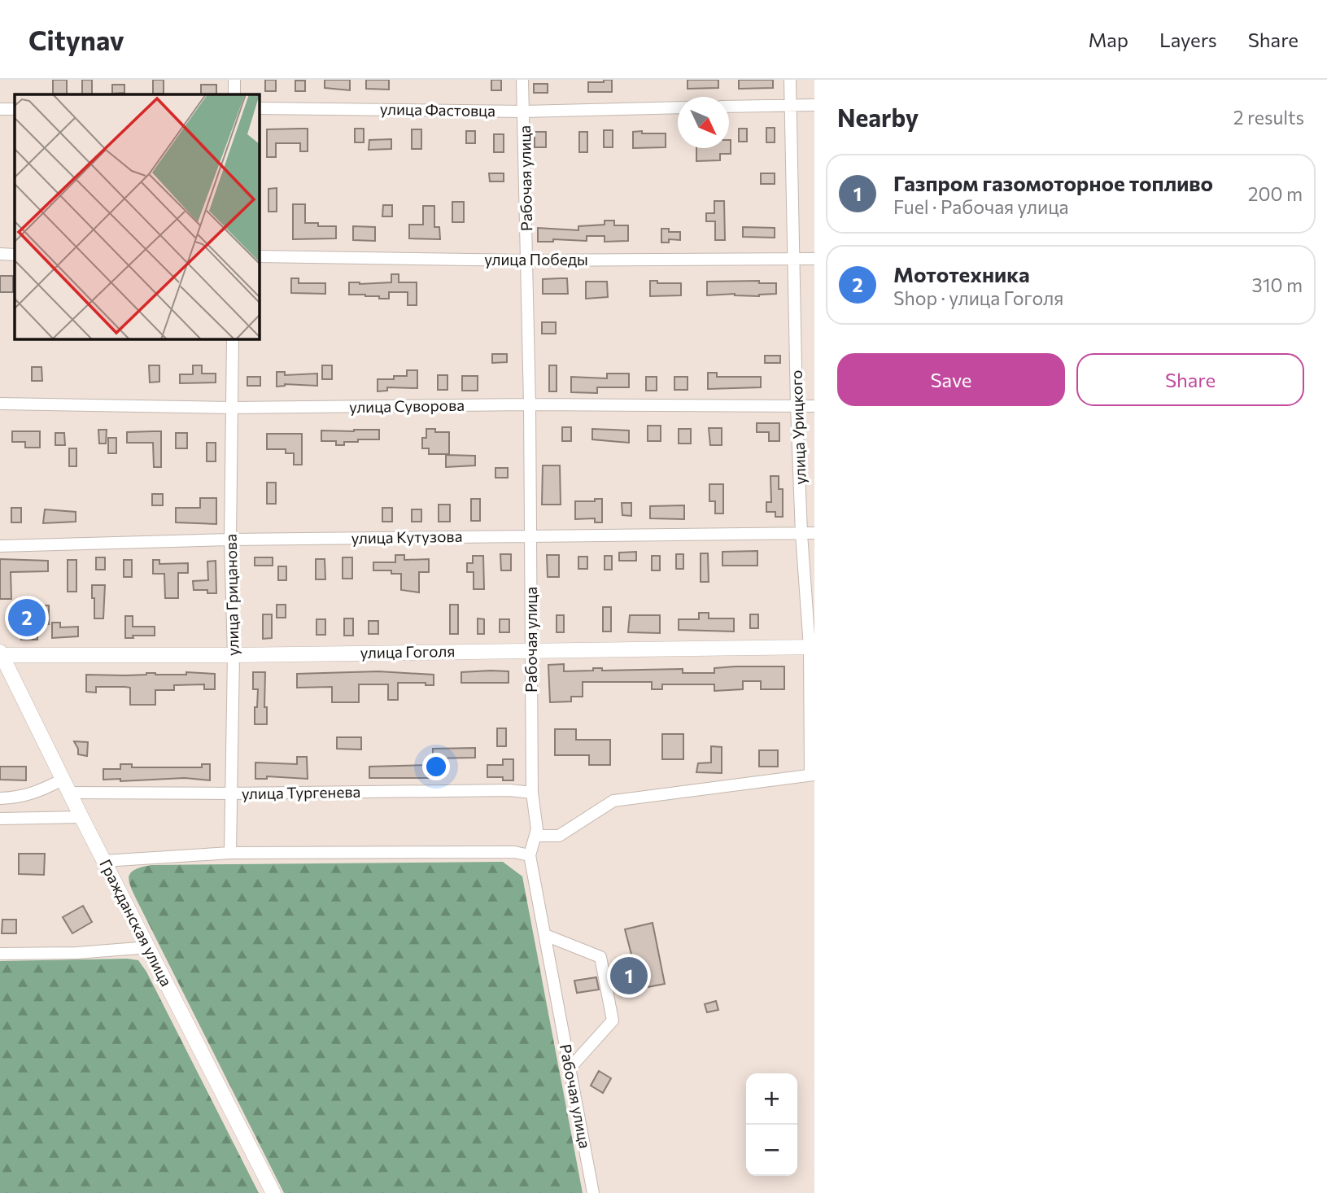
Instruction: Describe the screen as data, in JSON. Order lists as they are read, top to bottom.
{
  "streets": {
    "main road": ["улица Гоголя", "Гражданская улица"],
    "street": [
      "улица Фастовца",
      "Рабочая улица",
      "улица Победы",
      "улица Суворова",
      "улица Урицкого",
      "улица Кутузова",
      "улица Грицанова",
      "улица Тургенева"
    ]
  },
  "crossings": [
    ["улица Фастовца", "Рабочая улица"],
    ["Рабочая улица", "улица Победы"],
    ["Рабочая улица", "улица Суворова"],
    ["Рабочая улица", "улица Кутузова"],
    ["Рабочая улица", "улица Гоголя"],
    ["Рабочая улица", "улица Тургенева"],
    ["улица Победы", "улица Урицкого"],
    ["улица Суворова", "улица Урицкого"],
    ["улица Суворова", "улица Грицанова"],
    ["улица Урицкого", "улица Кутузова"],
    ["улица Урицкого", "улица Гоголя"],
    ["улица Кутузова", "улица Грицанова"],
    ["улица Грицанова", "улица Гоголя"],
    ["улица Грицанова", "улица Тургенева"],
    ["улица Гоголя", "Гражданская улица"],
    ["улица Тургенева", "Гражданская улица"]
  ],
  "north": "bottom right",
  "page": {
    "header": "Citynav",
    "nav": ["Map", "Layers", "Share"],
    "heading": ["Nearby", "2 results"],
    "list": [
      {
        "mark": "1",
        "name": "Газпром газомоторное топливо",
        "note": "Fuel · Рабочая улица",
        "value": "200 m"
      },
      {
        "mark": "2",
        "name": "Мототехника",
        "note": "Shop · улица Гоголя",
        "value": "310 m"
      }
    ],
    "buttons": ["Save", "Share"],
    "pins": ["2", "1"],
    "map_buttons": ["+", "−"]
  }
}
